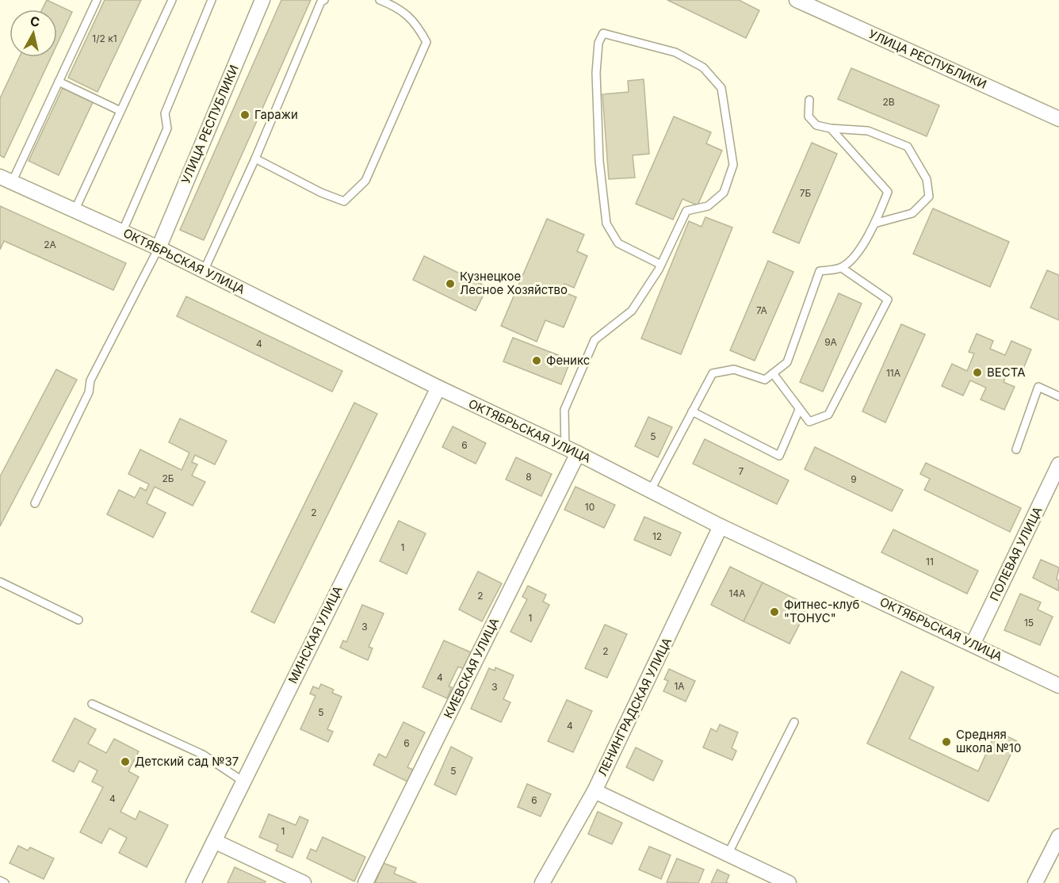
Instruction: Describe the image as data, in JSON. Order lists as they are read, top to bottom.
{
  "streets": {
    "street": [
      "УЛИЦА РЕСПУБЛИКИ",
      "ОКТЯБРЬСКАЯ УЛИЦА",
      "ПОЛЕВАЯ УЛИЦА",
      "МИНСКАЯ УЛИЦА",
      "КИЕВСКАЯ УЛИЦА",
      "ЛЕНИНГРАДСКАЯ УЛИЦА"
    ]
  },
  "crossings": [
    ["УЛИЦА РЕСПУБЛИКИ", "ОКТЯБРЬСКАЯ УЛИЦА"],
    ["ОКТЯБРЬСКАЯ УЛИЦА", "ПОЛЕВАЯ УЛИЦА"],
    ["ОКТЯБРЬСКАЯ УЛИЦА", "МИНСКАЯ УЛИЦА"],
    ["ОКТЯБРЬСКАЯ УЛИЦА", "КИЕВСКАЯ УЛИЦА"],
    ["ОКТЯБРЬСКАЯ УЛИЦА", "ЛЕНИНГРАДСКАЯ УЛИЦА"]
  ],
  "places": [
    "Гаражи",
    "Кузнецкое Лесное Хозяйство",
    "Феникс",
    "ВЕСТА",
    "Фитнес-клуб \"ТОНУС\"",
    "Средняя школа №10",
    "Детский сад №37"
  ],
  "house_numbers": [
    "1/2 к1",
    "2В",
    "7Б",
    "2А",
    "7А",
    "9А",
    "4",
    "11А",
    "5",
    "6",
    "7",
    "8",
    "2Б",
    "9",
    "10",
    "2",
    "12",
    "1",
    "11",
    "14А",
    "2",
    "1",
    "15",
    "3",
    "2",
    "4",
    "1А",
    "3",
    "5",
    "4",
    "6",
    "5",
    "4",
    "6",
    "1"
  ],
  "north": "top"
}
